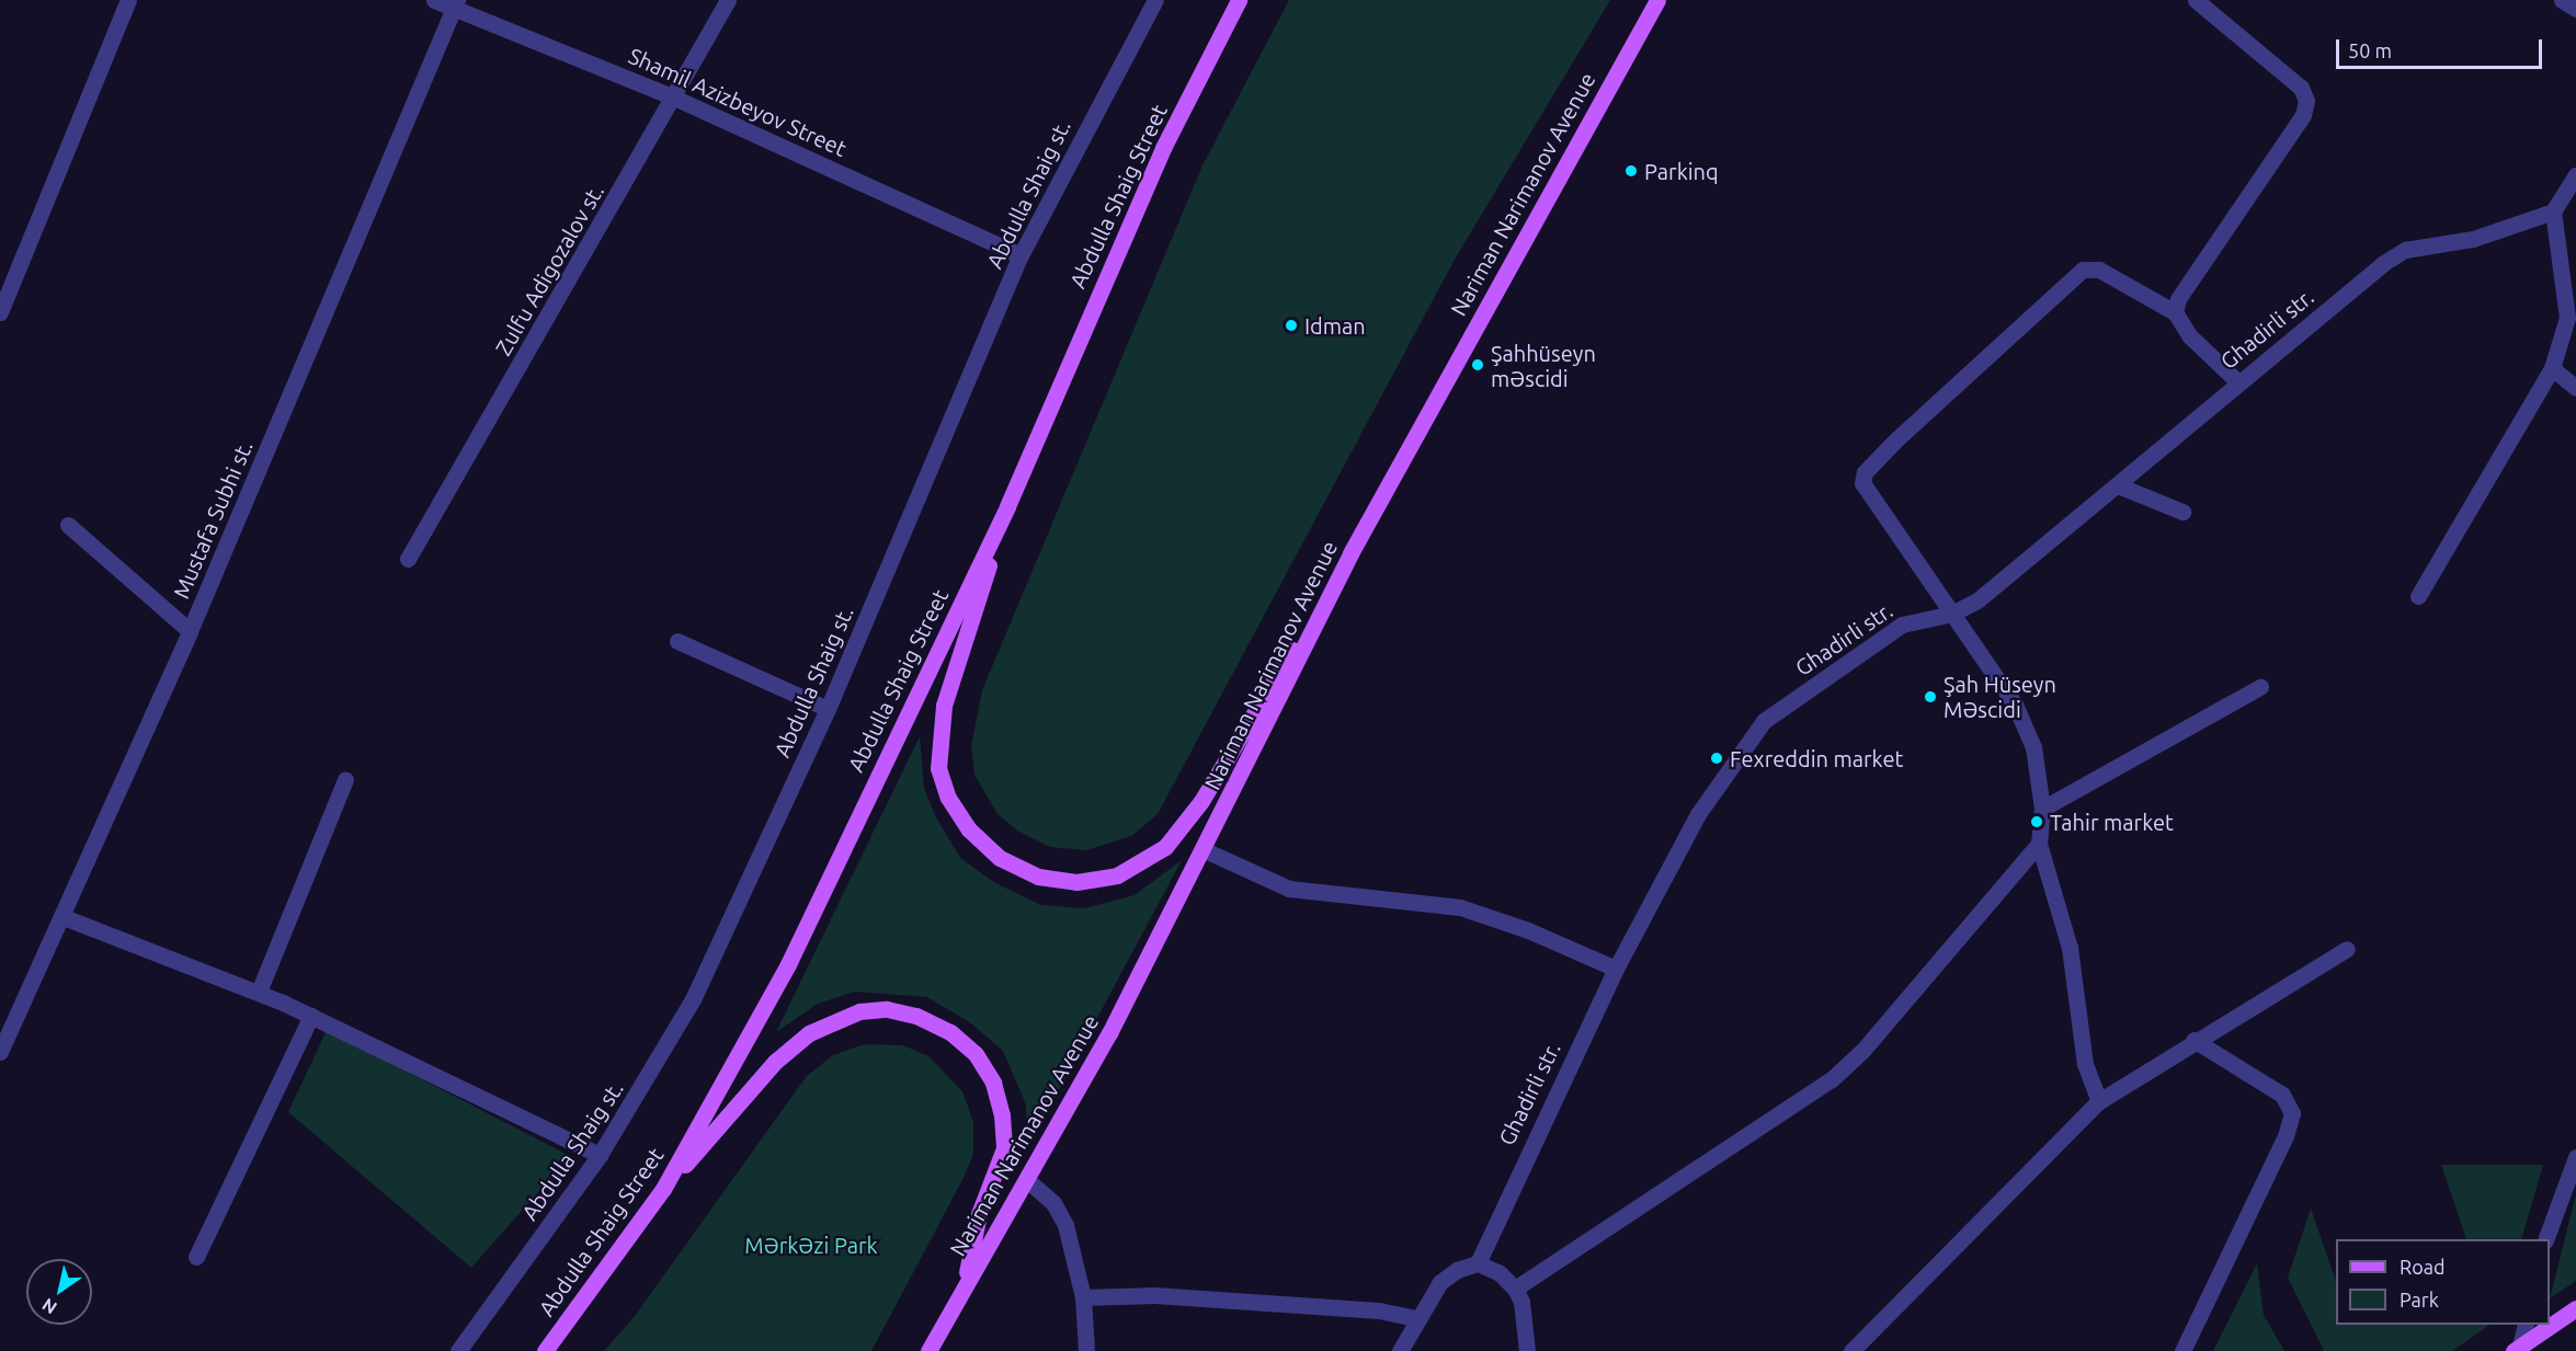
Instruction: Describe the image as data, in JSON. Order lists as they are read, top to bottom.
{
  "streets": {
    "main road": ["Nariman Narimanov Avenue", "Abdulla Shaig Street"],
    "street": [
      "Shamil Azizbeyov Street",
      "Abdulla Shaig st.",
      "Zulfu Adigozalov st.",
      "Ghadirli str.",
      "Mustafa Subhi st."
    ]
  },
  "crossings": [
    ["Shamil Azizbeyov Street", "Abdulla Shaig st."],
    ["Shamil Azizbeyov Street", "Zulfu Adigozalov st."],
    ["Shamil Azizbeyov Street", "Mustafa Subhi st."]
  ],
  "parks": ["Mərkəzi Park"],
  "places": [
    "Parkinq",
    "Idman",
    "Şahhüseyn məscidi",
    "Şah Hüseyn Məscidi",
    "Fexreddin market",
    "Tahir market"
  ],
  "legend": ["Road", "Park"],
  "scale_bar": "50 m",
  "north": "bottom left"
}
